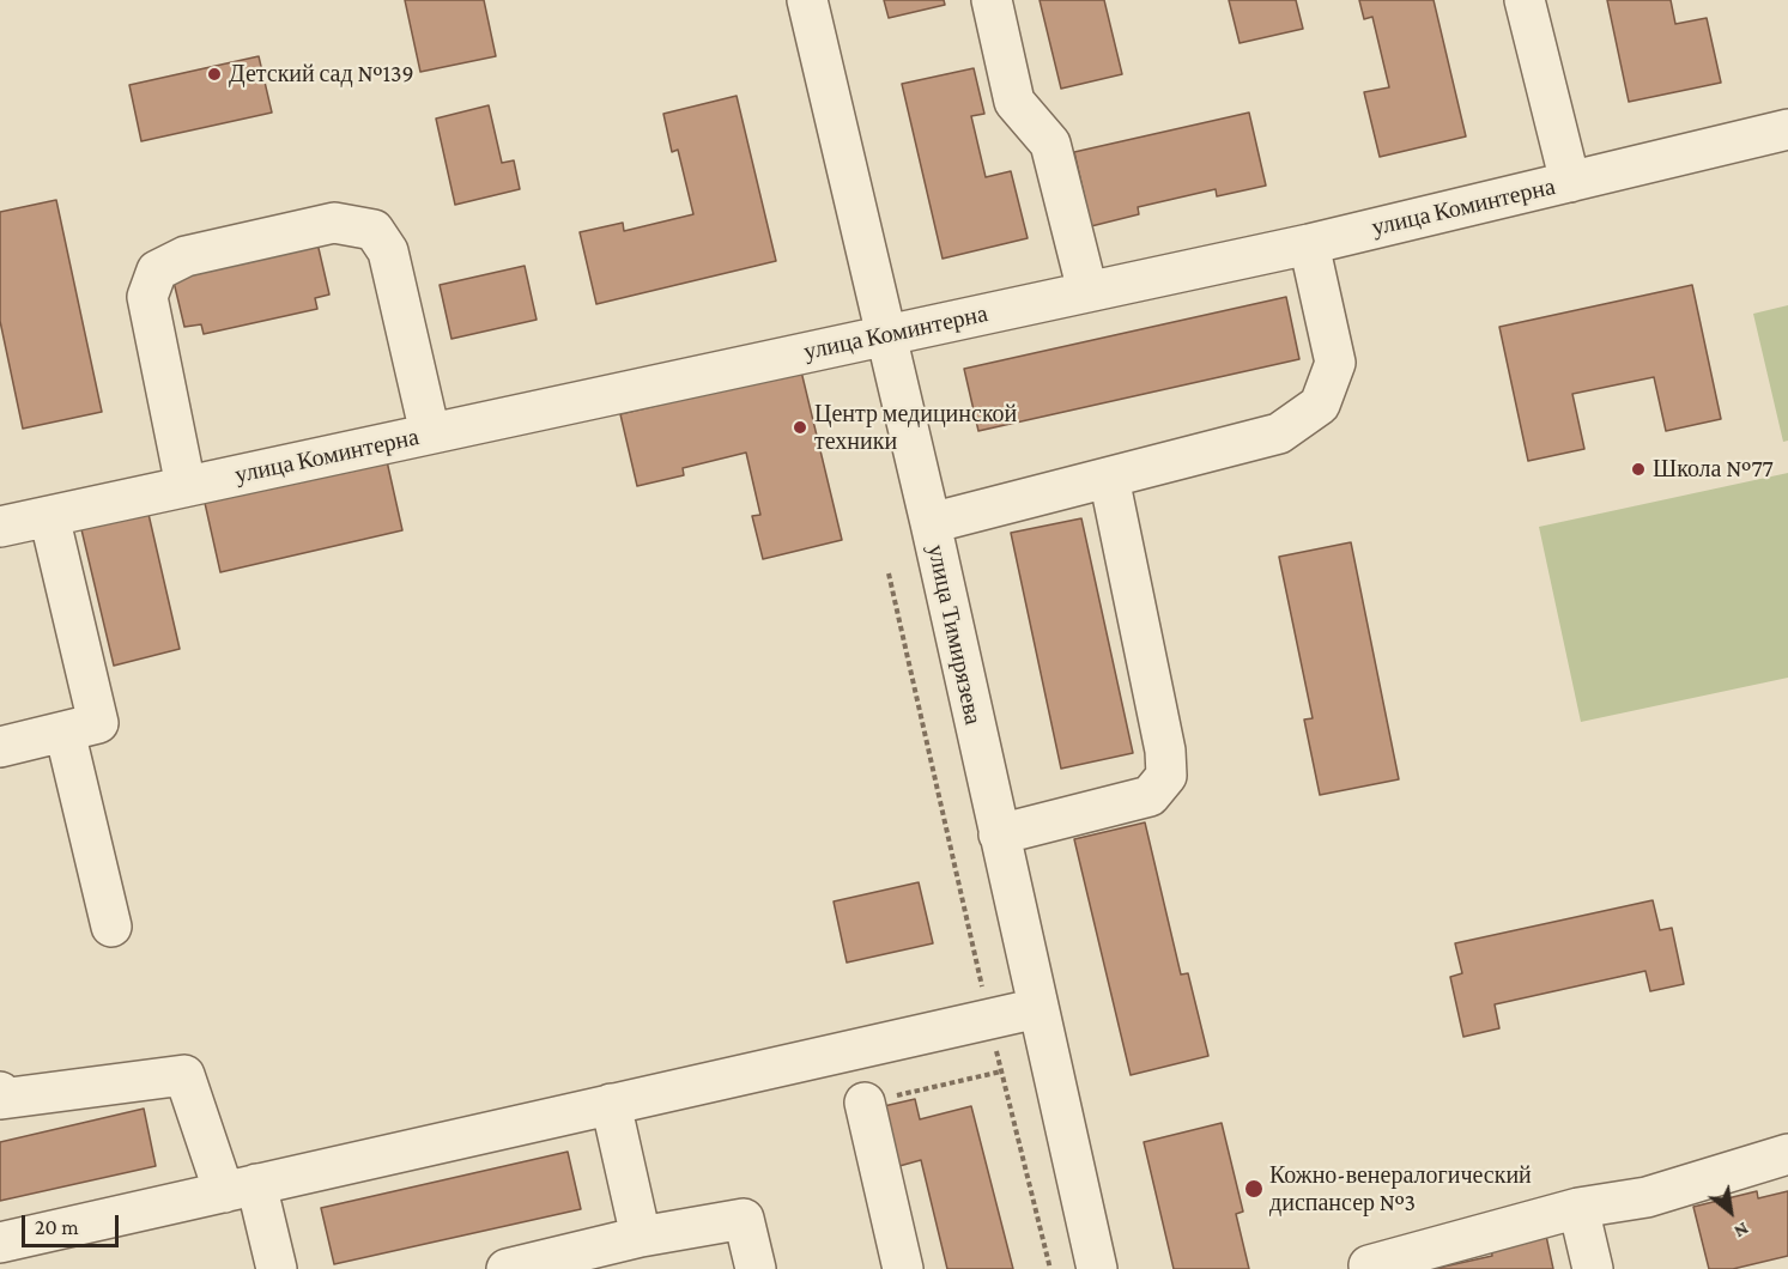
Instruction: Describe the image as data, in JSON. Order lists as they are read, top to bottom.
{
  "streets": {
    "street": ["улица Коминтерна", "улица Тимирязева"]
  },
  "crossings": [
    ["улица Коминтерна", "улица Тимирязева"]
  ],
  "places": [
    "Детский сад №139",
    "Центр медицинской техники",
    "Школа №77",
    "Кожно-венералогический диспансер №3"
  ],
  "scale_bar": "20 m",
  "north": "bottom right"
}
